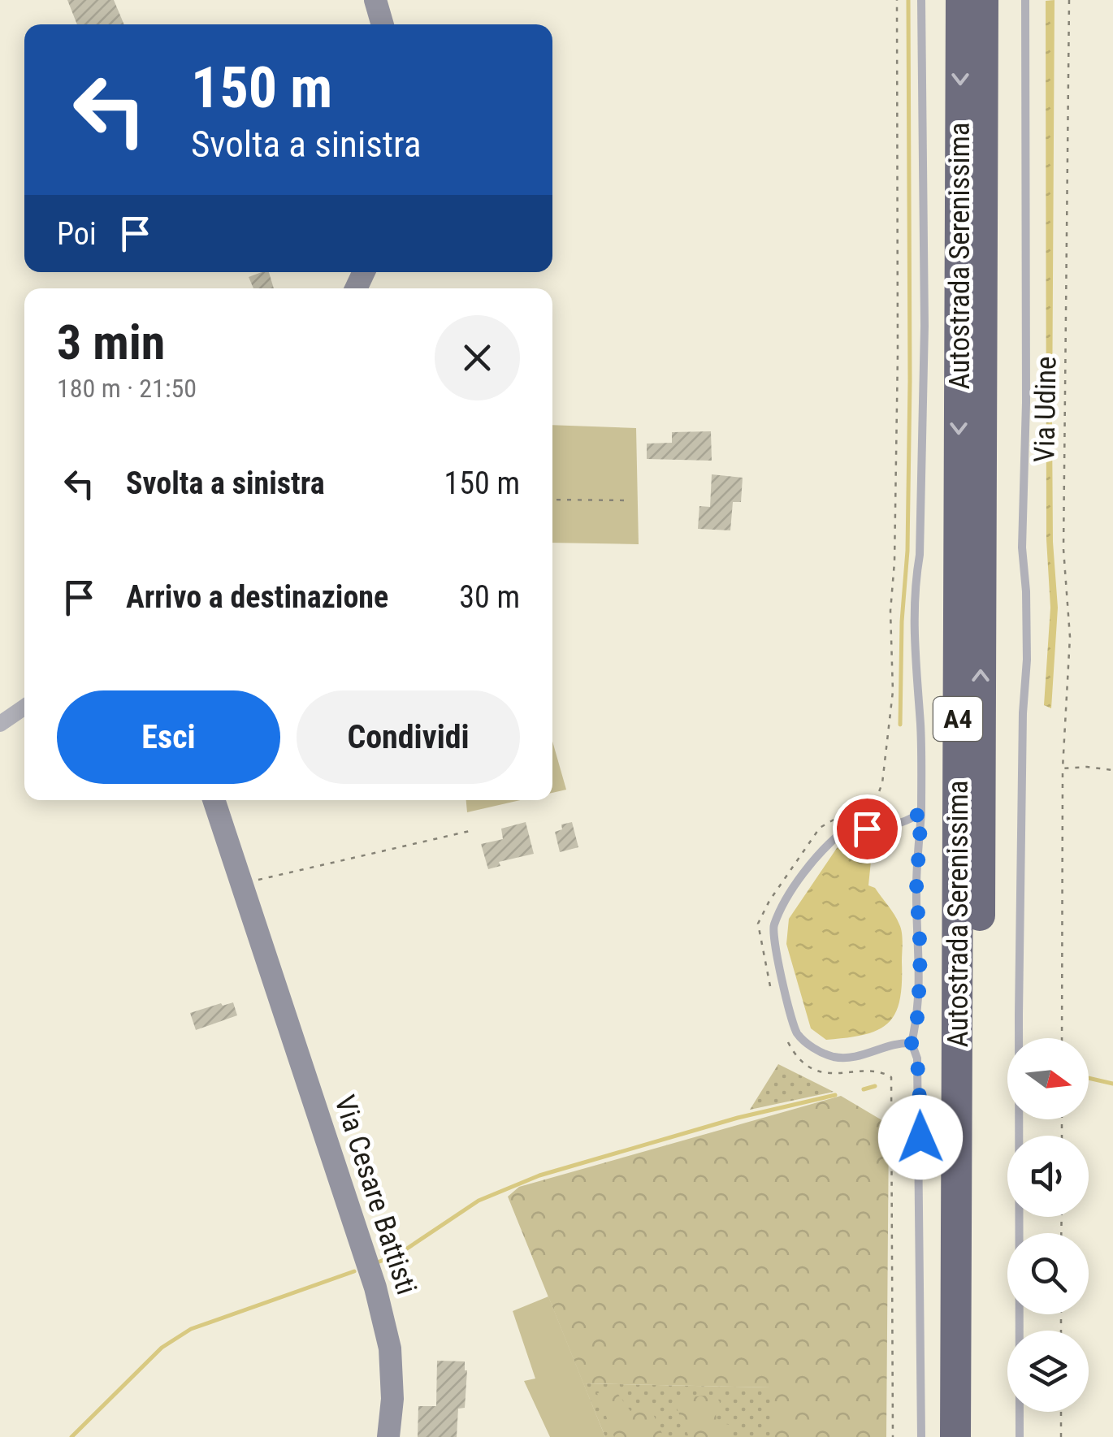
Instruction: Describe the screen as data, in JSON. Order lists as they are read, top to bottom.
{
  "streets": {
    "highway": ["Autostrada Serenissima", "A4"],
    "street": ["Via Cesare Battisti"],
    "path": ["Via Udine"]
  },
  "north": "right",
  "page": {
    "turn": ["150 m", "Svolta a sinistra"],
    "then": "Poi",
    "heading": ["3 min", "180 m · 21:50"],
    "list": [
      {
        "name": "Svolta a sinistra",
        "value": "150 m"
      },
      {
        "name": "Arrivo a destinazione",
        "value": "30 m"
      }
    ],
    "buttons": ["Esci", "Condividi"]
  }
}
